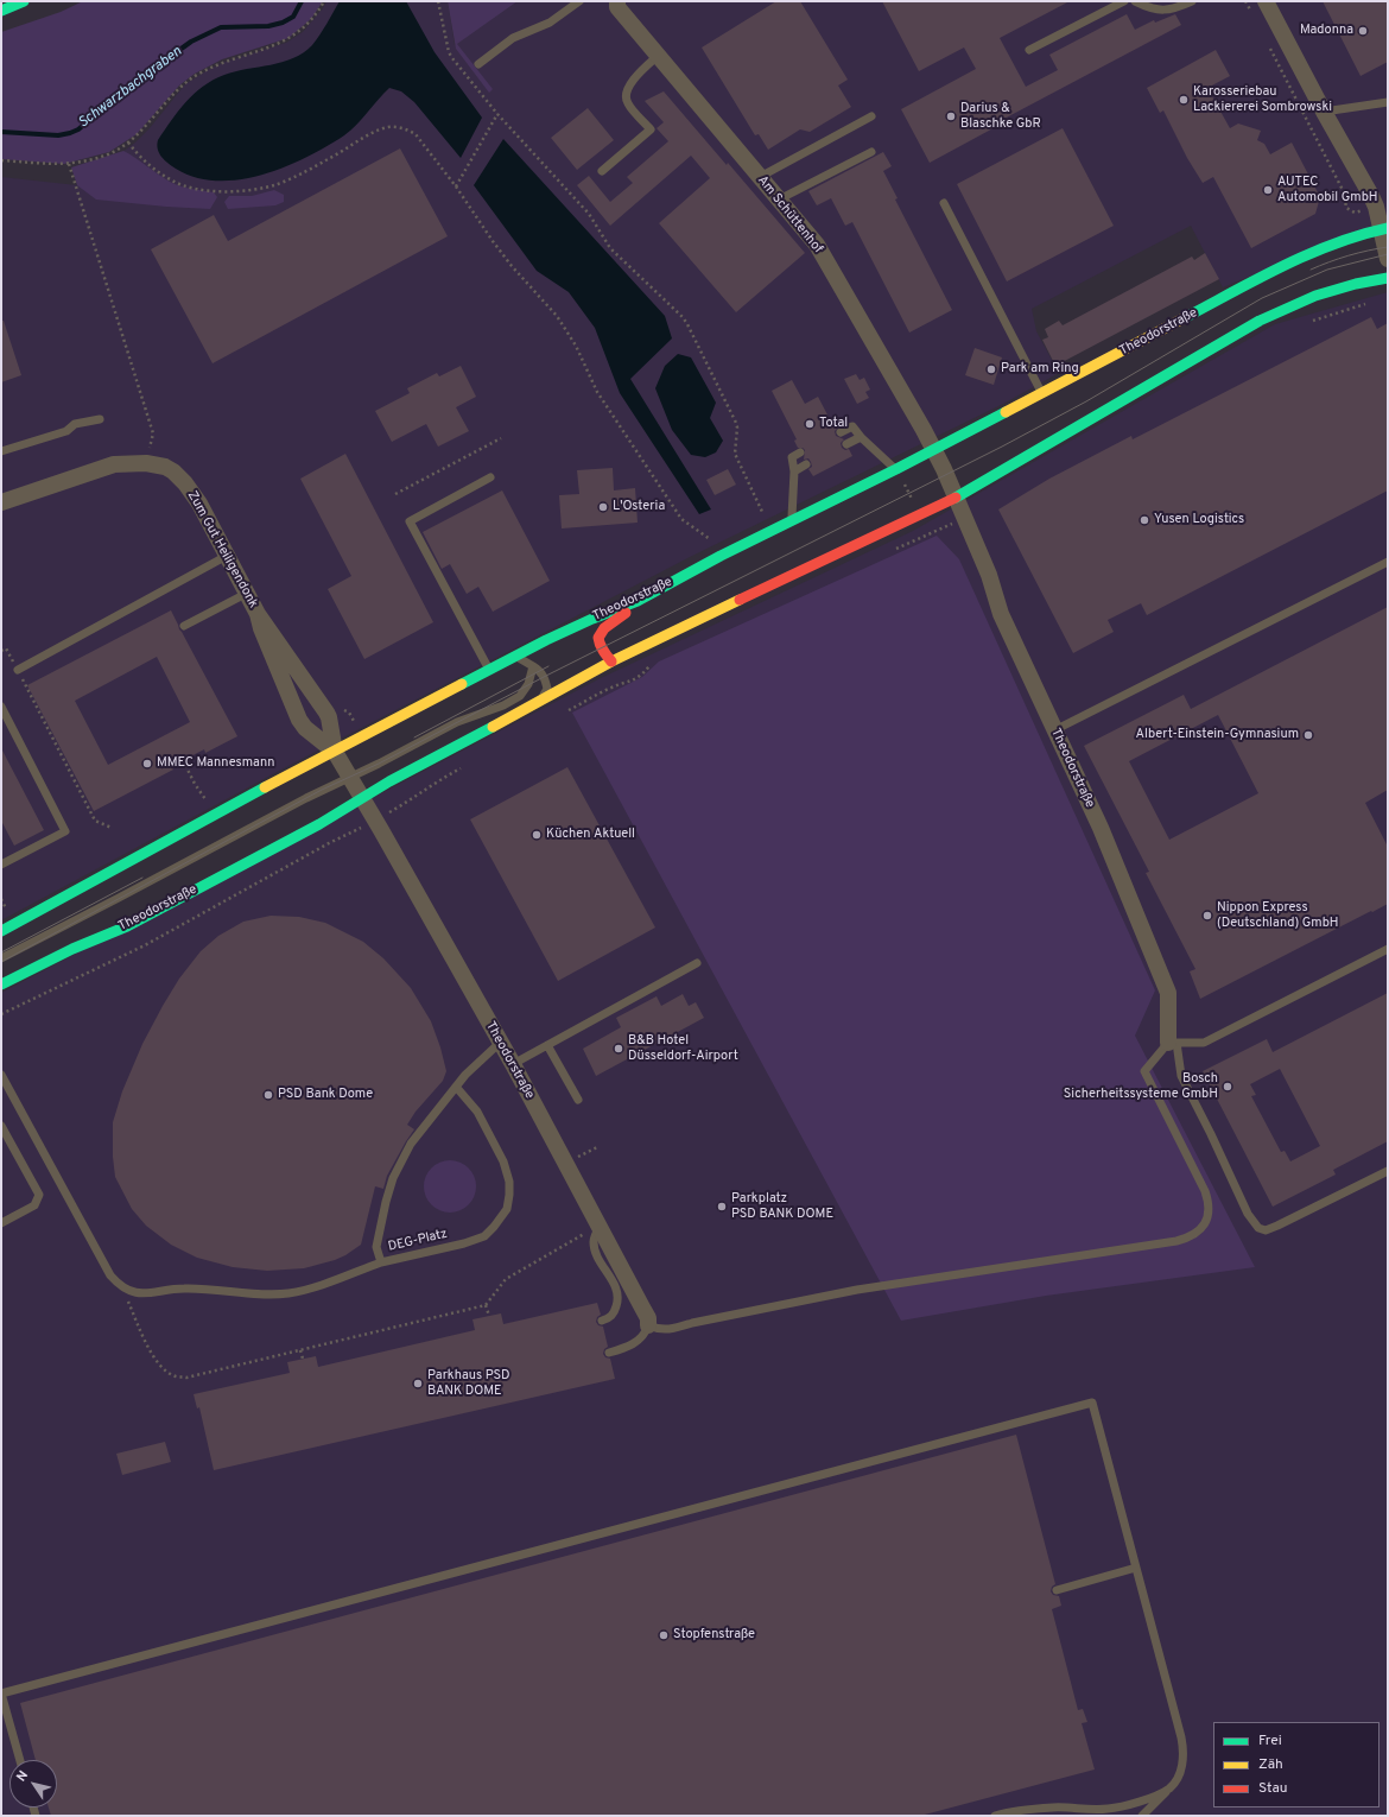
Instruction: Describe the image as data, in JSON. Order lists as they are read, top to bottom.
{
  "streets": {
    "main road": ["Theodorstraße"],
    "street": ["Am Schüttenhof", "Zum Gut Heiligendonk"],
    "lane": ["DEG-Platz"]
  },
  "crossings": [
    ["Am Schüttenhof", "Theodorstraße"],
    ["Theodorstraße", "Zum Gut Heiligendonk"],
    ["Theodorstraße", "DEG-Platz"]
  ],
  "water": ["Schwarzbachgraben"],
  "places": [
    "Madonna",
    "Karosseriebau Lackiererei Sombrowski",
    "Darius & Blaschke GbR",
    "AUTEC Automobil GmbH",
    "Park am Ring",
    "Total",
    "L'Osteria",
    "Yusen Logistics",
    "Albert-Einstein-Gymnasium",
    "MMEC Mannesmann",
    "Küchen Aktuell",
    "Nippon Express (Deutschland) GmbH",
    "B&B Hotel Düsseldorf-Airport",
    "Bosch Sicherheitssysteme GmbH",
    "PSD Bank Dome",
    "Parkplatz PSD BANK DOME",
    "Parkhaus PSD BANK DOME",
    "Stopfenstraße"
  ],
  "legend": ["Frei", "Zäh", "Stau"],
  "north": "top left"
}
